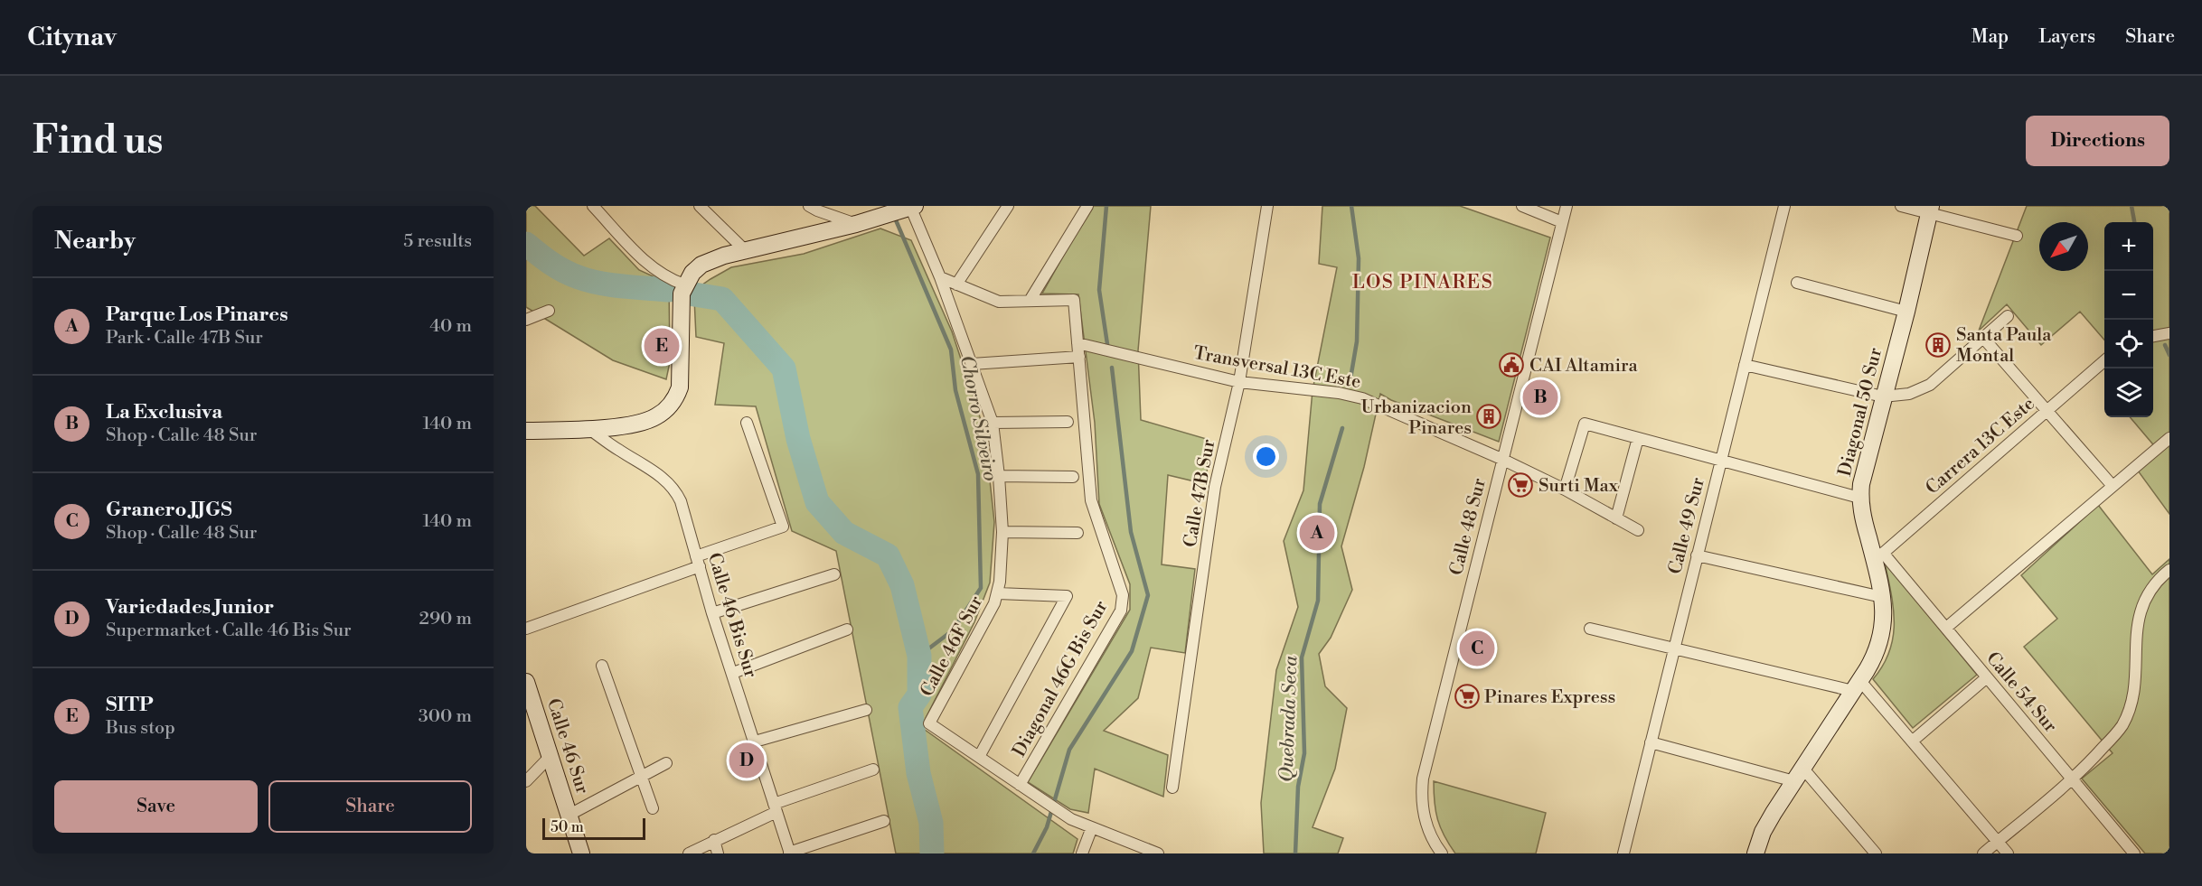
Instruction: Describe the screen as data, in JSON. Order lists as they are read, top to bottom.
{
  "streets": {
    "street": [
      "Transversal 13C Este",
      "Diagonal 50 Sur",
      "Carrera 13C Este",
      "Calle 47B Sur",
      "Calle 49 Sur",
      "Calle 48 Sur",
      "Calle 46 Bis Sur",
      "Calle 46F Sur",
      "Diagonal 46G Bis Sur",
      "Calle 54 Sur",
      "Calle 46 Sur"
    ]
  },
  "crossings": [
    ["Transversal 13C Este", "Calle 47B Sur"],
    ["Transversal 13C Este", "Calle 48 Sur"],
    ["Transversal 13C Este", "Diagonal 46G Bis Sur"],
    ["Diagonal 50 Sur", "Carrera 13C Este"],
    ["Diagonal 50 Sur", "Calle 54 Sur"],
    ["Carrera 13C Este", "Calle 54 Sur"]
  ],
  "districts": ["LOS PINARES"],
  "water": ["Chorro Silveiro", "Quebrada Seca"],
  "places": {
    "building": ["Santa Paula Montal", "Urbanizacion Pinares"],
    "public building": ["CAI Altamira"],
    "supermarket": ["Surti Max", "Pinares Express"]
  },
  "scale_bar": "50 m",
  "north": "bottom left",
  "page": {
    "header": "Citynav",
    "nav": ["Map", "Layers", "Share"],
    "buttons": [
      "Directions",
      ["Save", "Share"]
    ],
    "title": "Find us",
    "heading": ["Nearby", "5 results"],
    "map_buttons": ["+", "−"],
    "list": [
      {
        "mark": "A",
        "name": "Parque Los Pinares",
        "note": "Park · Calle 47B Sur",
        "value": "40 m"
      },
      {
        "mark": "B",
        "name": "La Exclusiva",
        "note": "Shop · Calle 48 Sur",
        "value": "140 m"
      },
      {
        "mark": "C",
        "name": "Granero JJGS",
        "note": "Shop · Calle 48 Sur",
        "value": "140 m"
      },
      {
        "mark": "D",
        "name": "Variedades Junior",
        "note": "Supermarket · Calle 46 Bis Sur",
        "value": "290 m"
      },
      {
        "mark": "E",
        "name": "SITP",
        "note": "Bus stop",
        "value": "300 m"
      }
    ],
    "pins": [
      "E",
      "B",
      "A",
      "C",
      "D"
    ],
    "scale": "50 m"
  }
}
